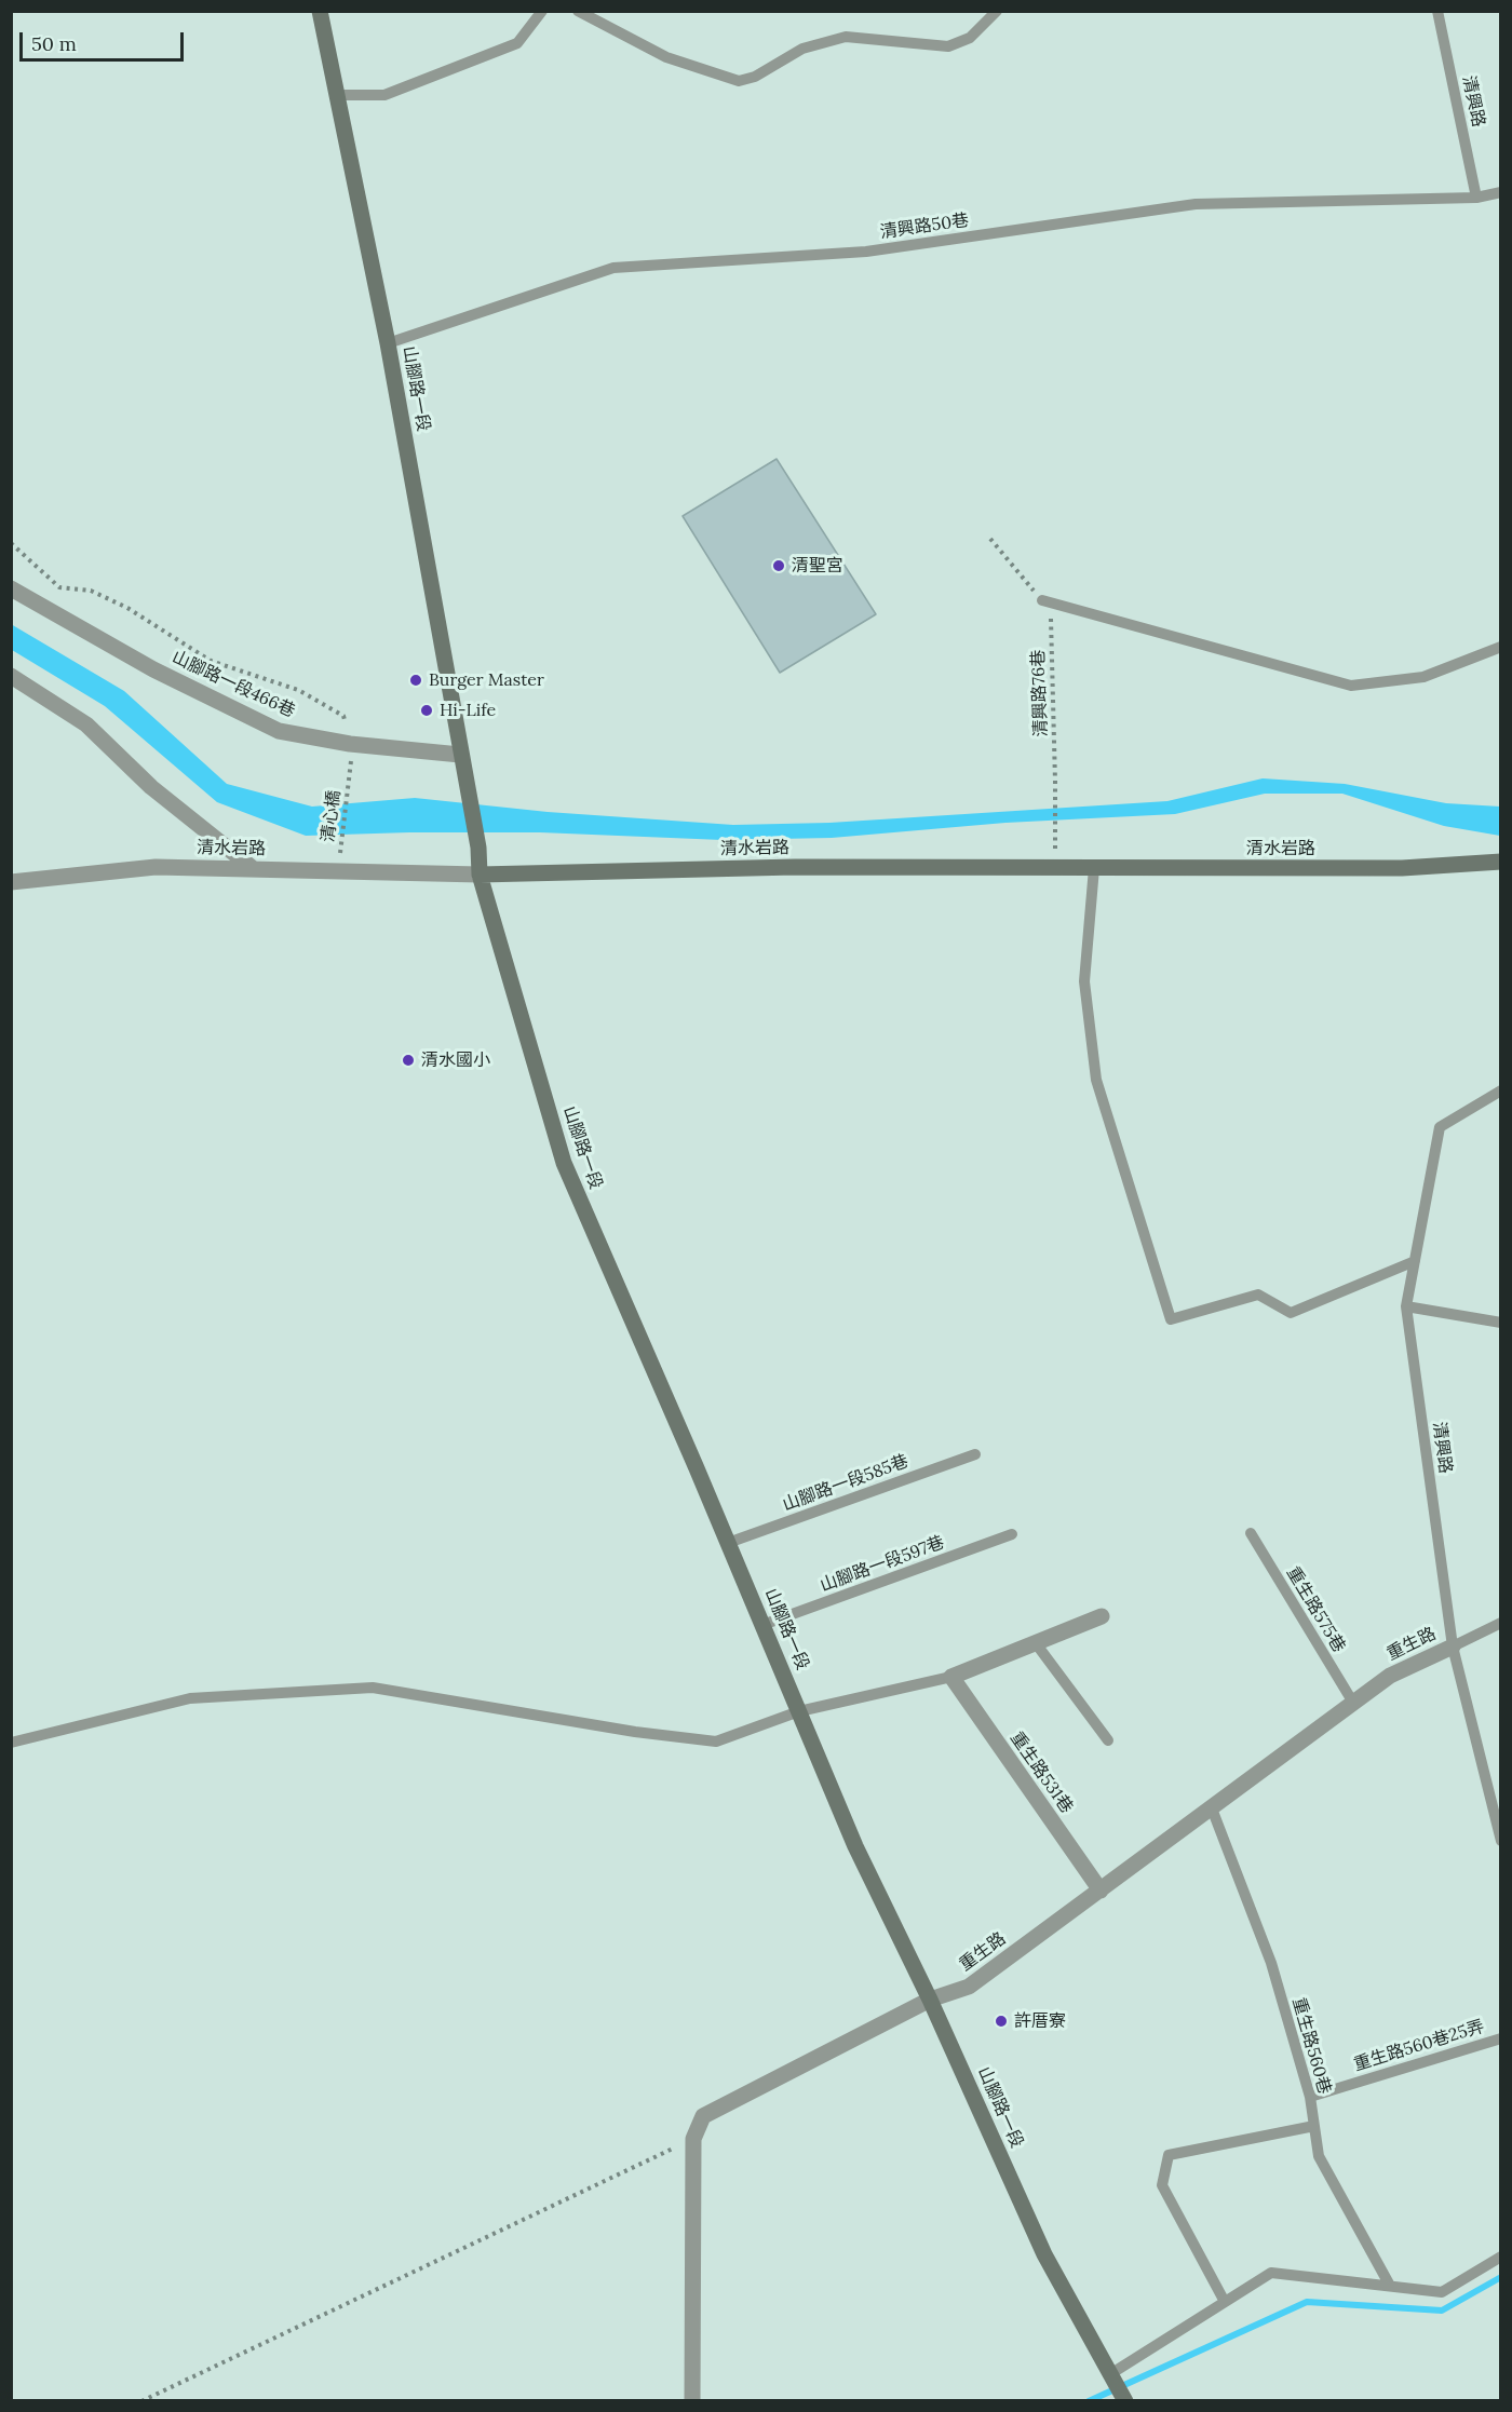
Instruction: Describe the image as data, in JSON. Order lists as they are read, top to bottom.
{
  "streets": {
    "main road": ["山腳路一段", "清水岩路"],
    "street": ["山腳路一段466巷", "重生路", "重生路531巷"],
    "lane": [
      "清興路",
      "清興路50巷",
      "山腳路一段585巷",
      "山腳路一段597巷",
      "重生路575巷",
      "重生路560巷",
      "重生路560巷25弄"
    ],
    "path": ["清興路76巷", "清心橋"]
  },
  "crossings": [
    ["清興路", "清興路50巷"],
    ["清興路", "重生路"],
    ["清興路50巷", "山腳路一段"],
    ["山腳路一段", "山腳路一段466巷"],
    ["山腳路一段", "清水岩路"],
    ["山腳路一段", "山腳路一段585巷"],
    ["山腳路一段", "山腳路一段597巷"],
    ["山腳路一段", "重生路"],
    ["清興路76巷", "清水岩路"],
    ["重生路575巷", "重生路"],
    ["重生路", "重生路531巷"],
    ["重生路", "重生路560巷"],
    ["重生路560巷", "重生路560巷25弄"]
  ],
  "places": [
    "清聖宮",
    "Burger Master",
    "Hi-Life",
    "清水國小",
    "許厝寮"
  ],
  "scale_bar": "50 m"
}
